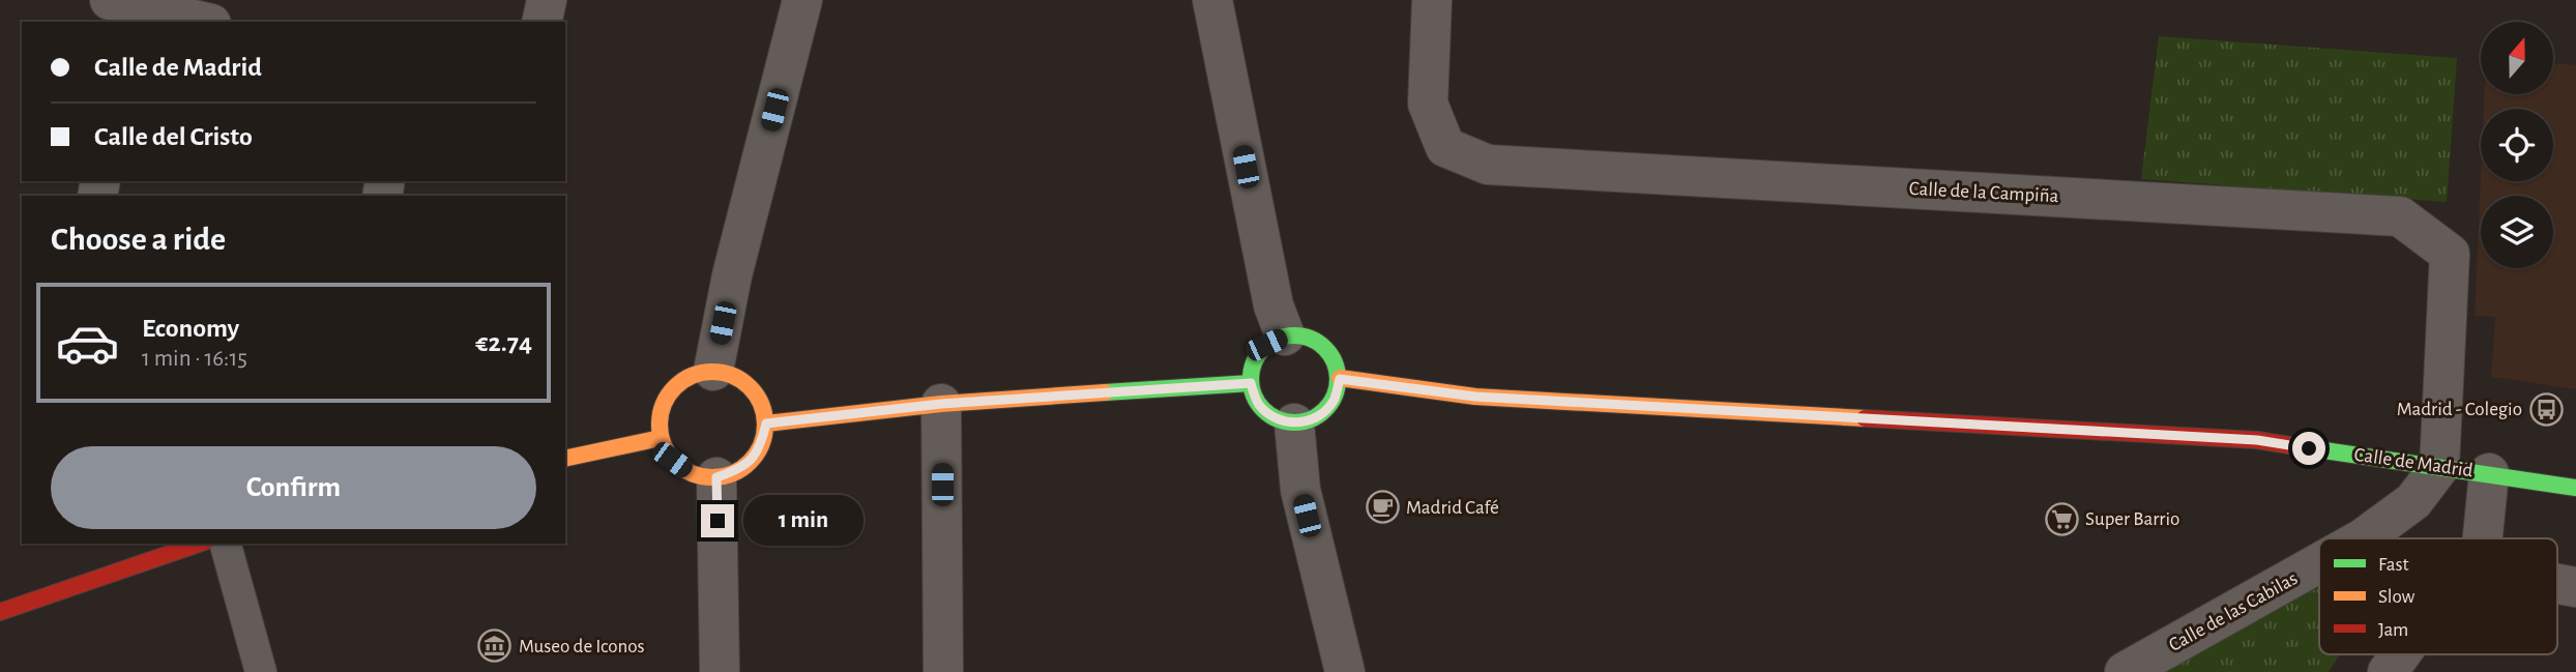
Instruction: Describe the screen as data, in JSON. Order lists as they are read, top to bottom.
{
  "streets": {
    "street": ["Calle de la Campiña", "Calle de Madrid", "Calle de las Cabilas"]
  },
  "crossings": [
    ["Calle de la Campiña", "Calle de Madrid"],
    ["Calle de la Campiña", "Calle de las Cabilas"],
    ["Calle de Madrid", "Calle de las Cabilas"]
  ],
  "places": {
    "bus stop": ["Madrid - Colegio"],
    "cafe": ["Madrid Café"],
    "supermarket": ["Super Barrio"],
    "museum": ["Museo de Iconos"]
  },
  "legend": ["Fast", "Slow", "Jam"],
  "north": "top",
  "page": {
    "banner": ["Calle de Madrid", "Calle del Cristo"],
    "heading": "Choose a ride",
    "list": [
      {
        "name": "Economy",
        "note": "1 min · 16:15",
        "value": "€2.74"
      }
    ],
    "buttons": "Confirm",
    "bubble": "1 min"
  }
}
